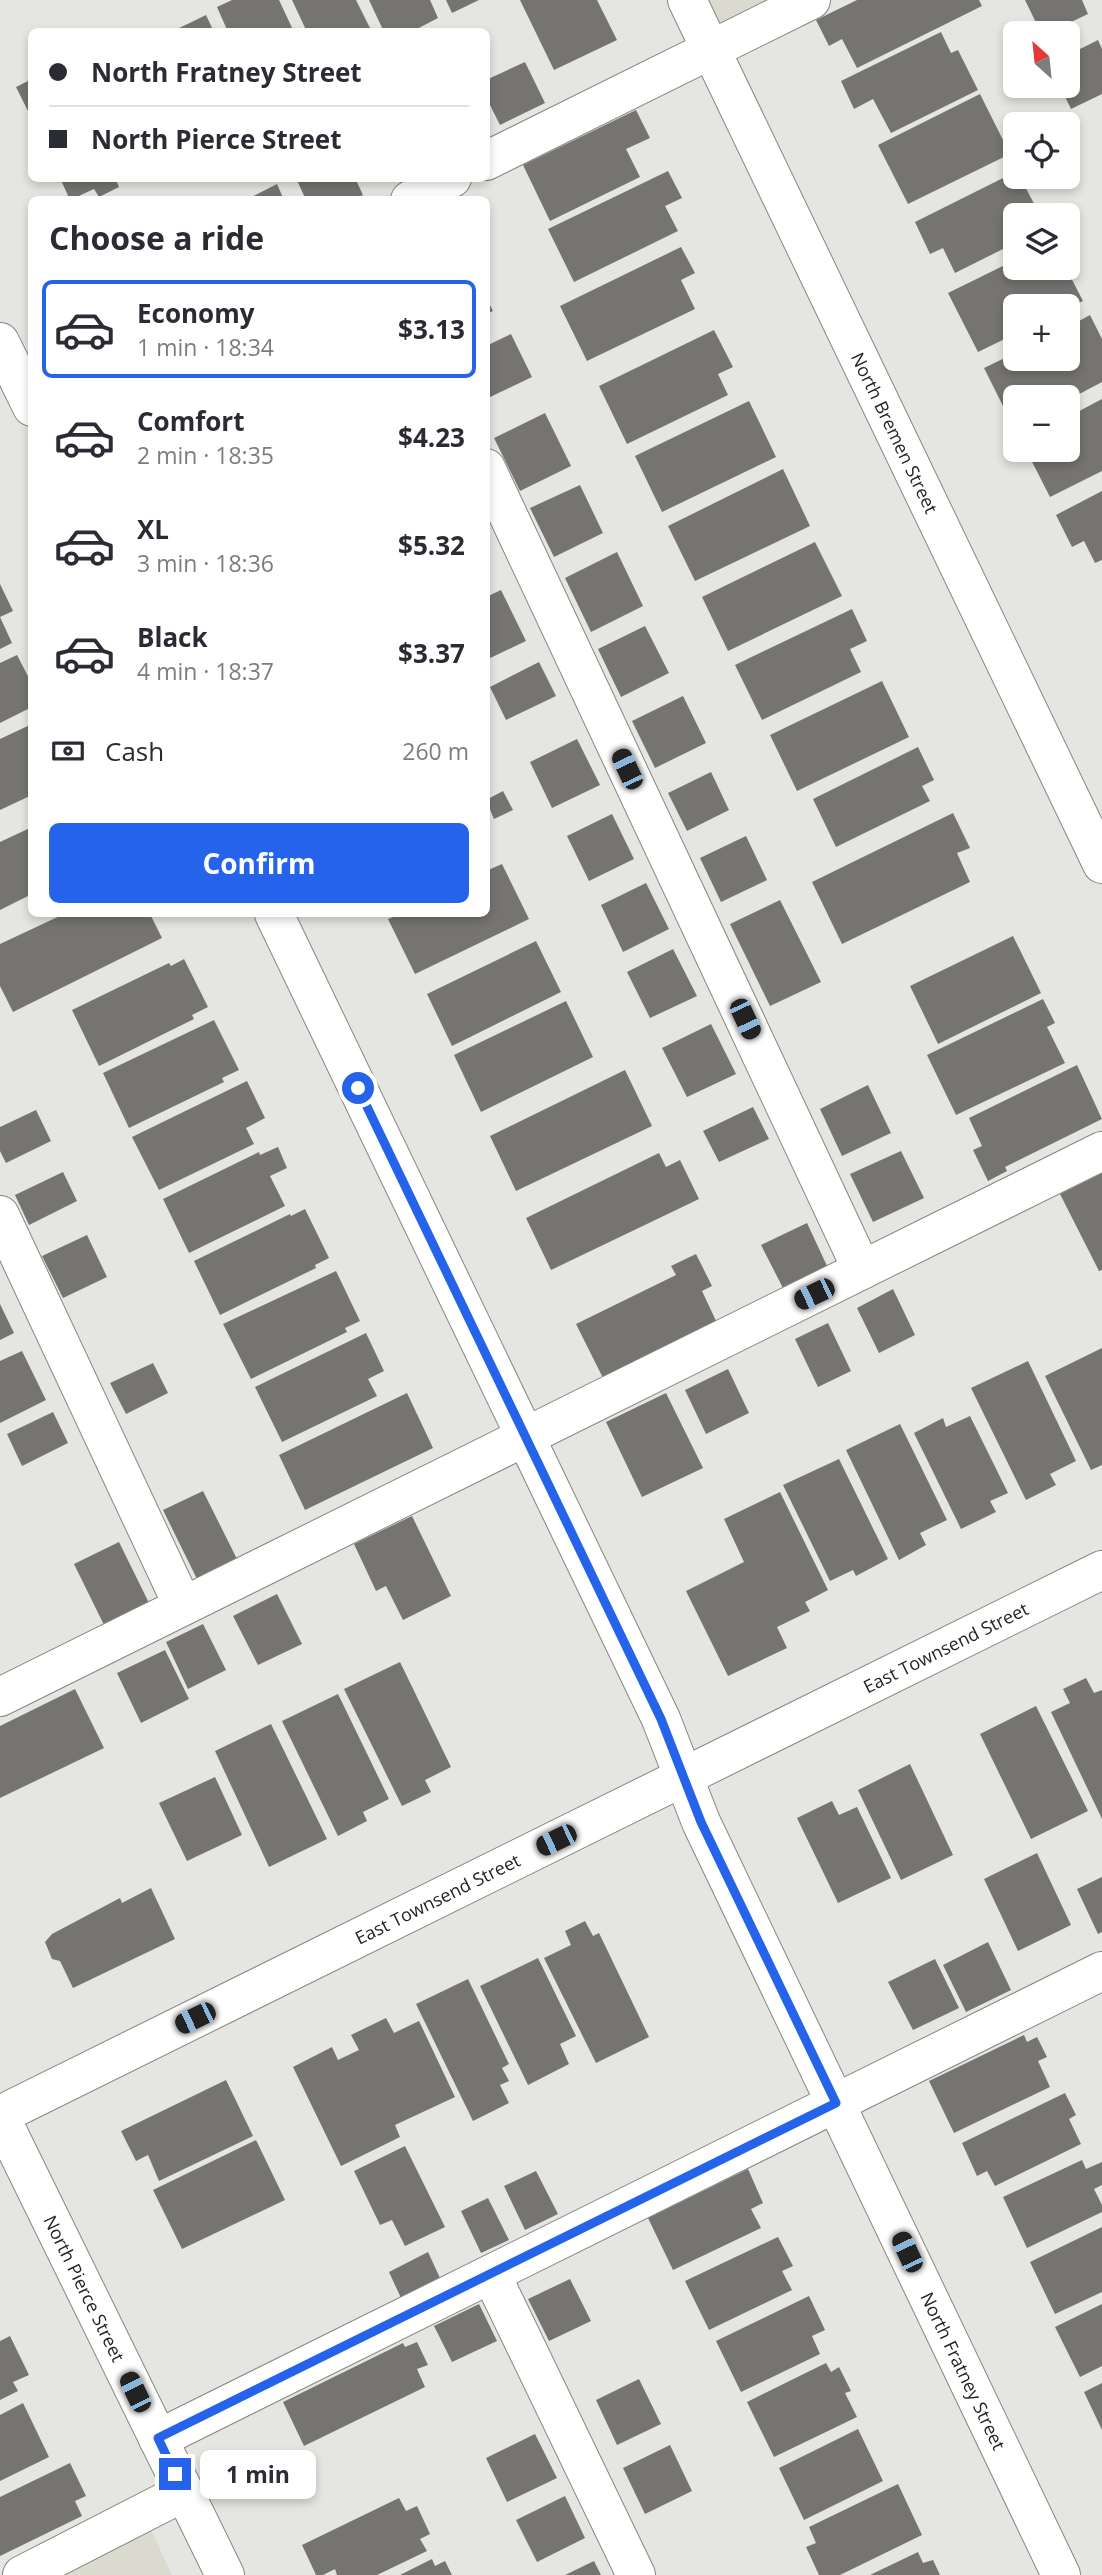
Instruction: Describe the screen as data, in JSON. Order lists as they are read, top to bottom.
{
  "streets": {
    "street": [
      "North Bremen Street",
      "East Townsend Street",
      "North Pierce Street",
      "North Fratney Street"
    ]
  },
  "crossings": [
    ["East Townsend Street", "North Pierce Street"],
    ["East Townsend Street", "North Fratney Street"]
  ],
  "north": "top left",
  "page": {
    "map_buttons": ["+", "−"],
    "banner": ["North Fratney Street", "North Pierce Street"],
    "heading": "Choose a ride",
    "list": [
      {
        "name": "Economy",
        "note": "1 min · 18:34",
        "value": "$3.13"
      },
      {
        "name": "Comfort",
        "note": "2 min · 18:35",
        "value": "$4.23"
      },
      {
        "name": "XL",
        "note": "3 min · 18:36",
        "value": "$5.32"
      },
      {
        "name": "Black",
        "note": "4 min · 18:37",
        "value": "$3.37"
      }
    ],
    "pay": ["Cash", "260 m"],
    "buttons": "Confirm",
    "bubble": "1 min"
  }
}
